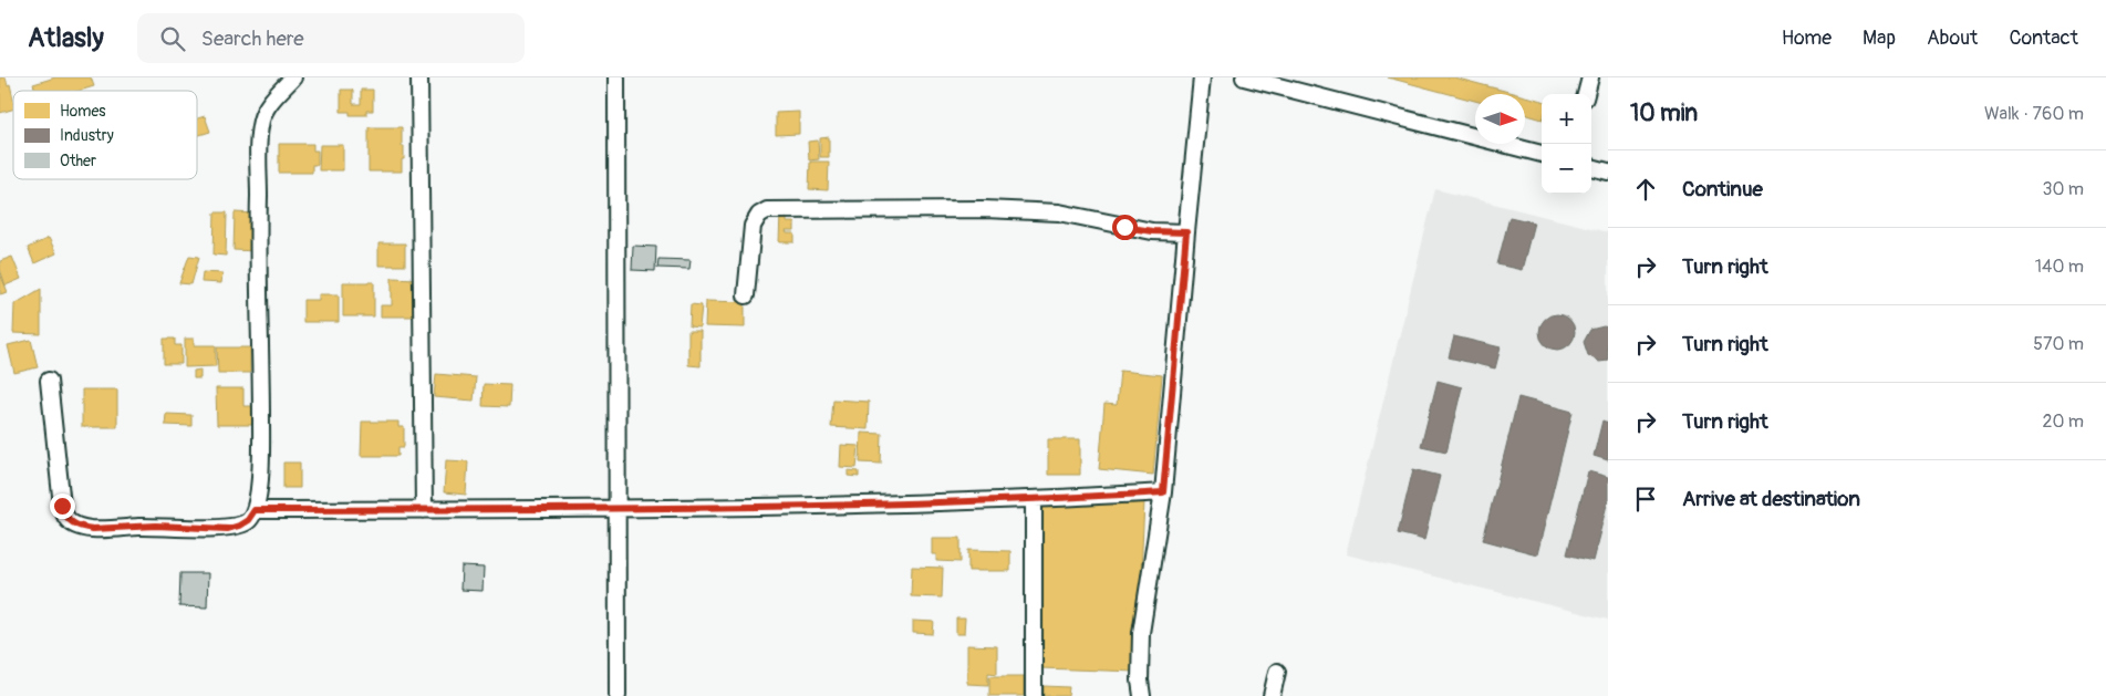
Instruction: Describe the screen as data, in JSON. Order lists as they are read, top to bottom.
{
  "legend": ["Homes", "Industry", "Other"],
  "north": "right",
  "page": {
    "header": "Atlasly",
    "search": "Search here",
    "nav": [
      "Home",
      "Map",
      "About",
      "Contact"
    ],
    "heading": ["10 min", "Walk · 760 m"],
    "map_buttons": ["+", "−"],
    "list": [
      ["Continue", "30 m"],
      ["Turn right", "140 m"],
      ["Turn right", "570 m"],
      ["Turn right", "20 m"],
      "Arrive at destination"
    ]
  }
}
